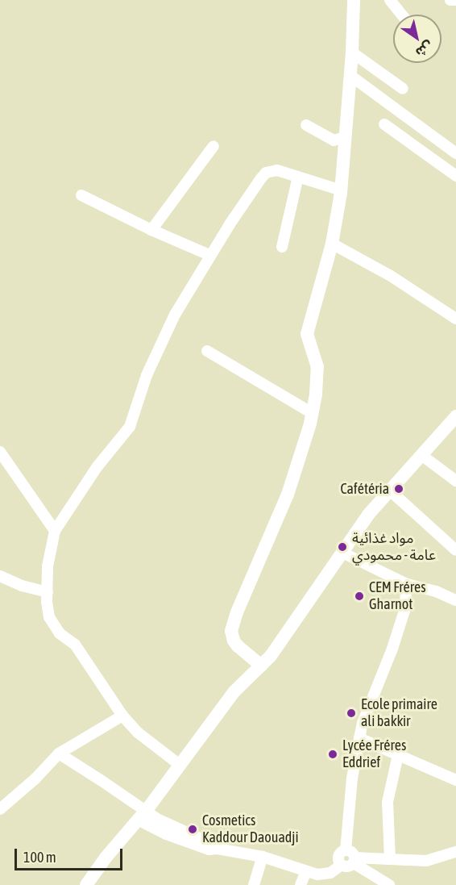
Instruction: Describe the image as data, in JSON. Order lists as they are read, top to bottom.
{
  "places": [
    "Cafétéria",
    "مواد غذائية عامة - محمودي",
    "CEM Fréres Gharnot",
    "Ecole primaire ali bakkir",
    "Lycée Fréres Eddrief",
    "Cosmetics Kaddour Daouadji"
  ],
  "scale_bar": "100 m",
  "north": "bottom right"
}
